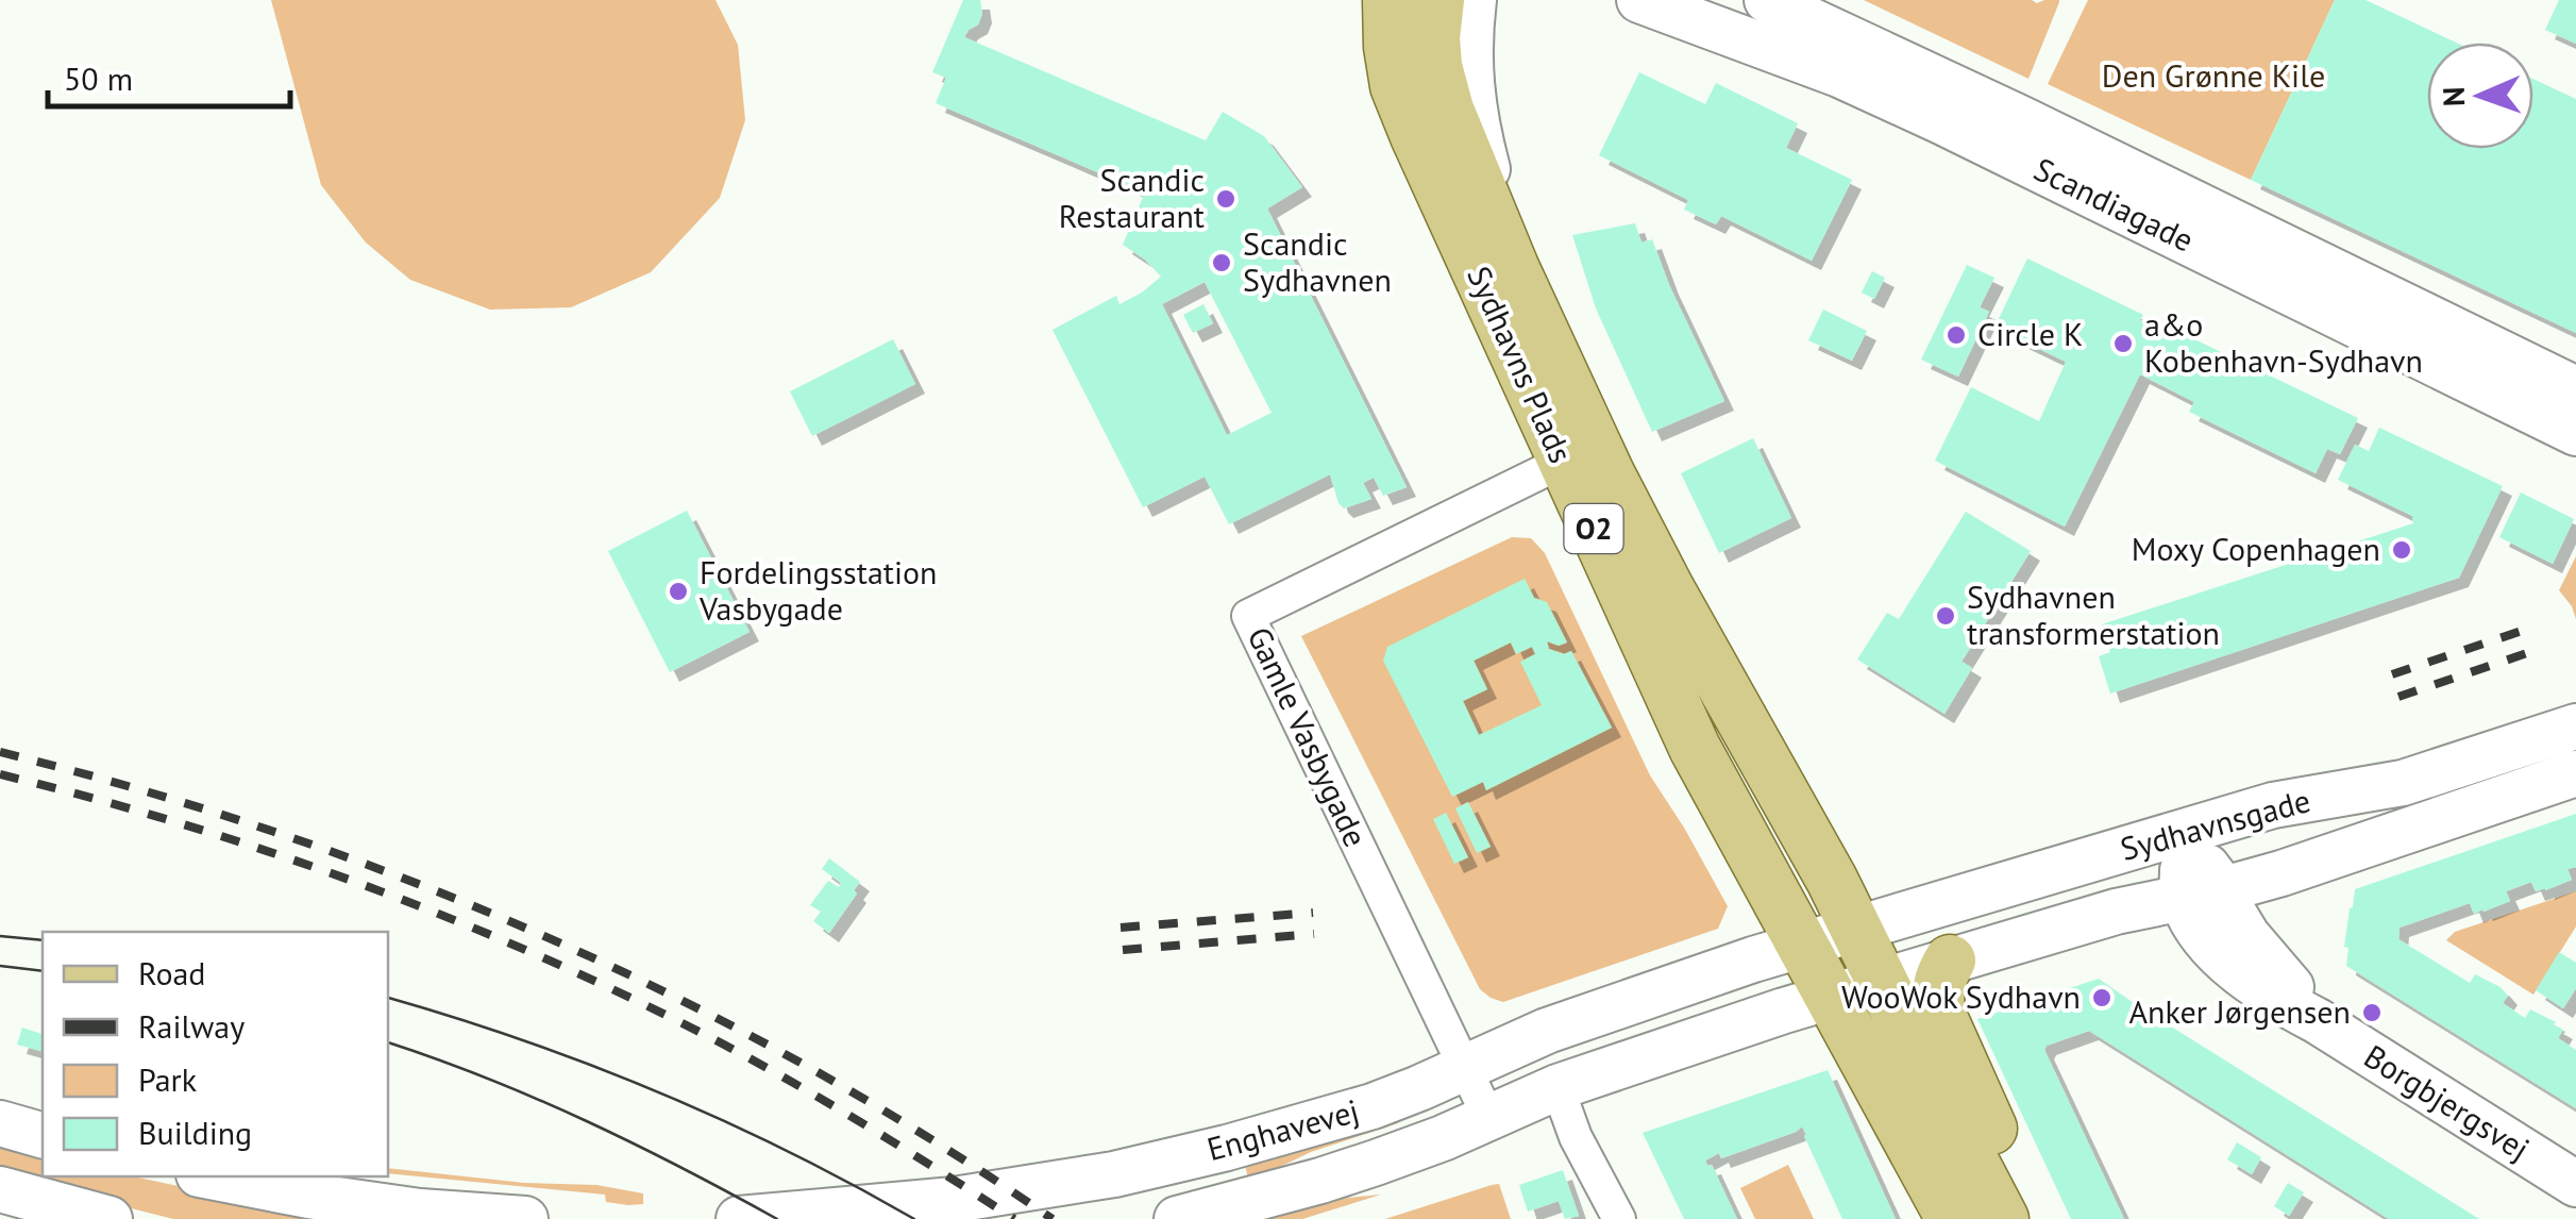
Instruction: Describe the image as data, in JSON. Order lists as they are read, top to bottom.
{
  "streets": {
    "main road": ["Sydhavns Plads", "O2"],
    "street": [
      "Scandiagade",
      "Gamle Vasbygade",
      "Sydhavnsgade",
      "Borgbjergsvej",
      "Enghavevej"
    ]
  },
  "crossings": [
    ["Sydhavns Plads", "O2"],
    ["Sydhavns Plads", "Gamle Vasbygade"],
    ["Sydhavns Plads", "Sydhavnsgade"],
    ["Sydhavns Plads", "Enghavevej"],
    ["O2", "Sydhavnsgade"],
    ["O2", "Enghavevej"],
    ["Gamle Vasbygade", "Enghavevej"],
    ["Sydhavnsgade", "Borgbjergsvej"],
    ["Sydhavnsgade", "Enghavevej"]
  ],
  "parks": ["Den Grønne Kile"],
  "places": [
    "Scandic Restaurant",
    "Scandic Sydhavnen",
    "Circle K",
    "a&o Kobenhavn-Sydhavn",
    "Moxy Copenhagen",
    "Fordelingsstation Vasbygade",
    "Sydhavnen transformerstation",
    "WooWok Sydhavn",
    "Anker Jørgensen"
  ],
  "legend": [
    "Road",
    "Railway",
    "Park",
    "Building"
  ],
  "scale_bar": "50 m",
  "north": "left"
}
